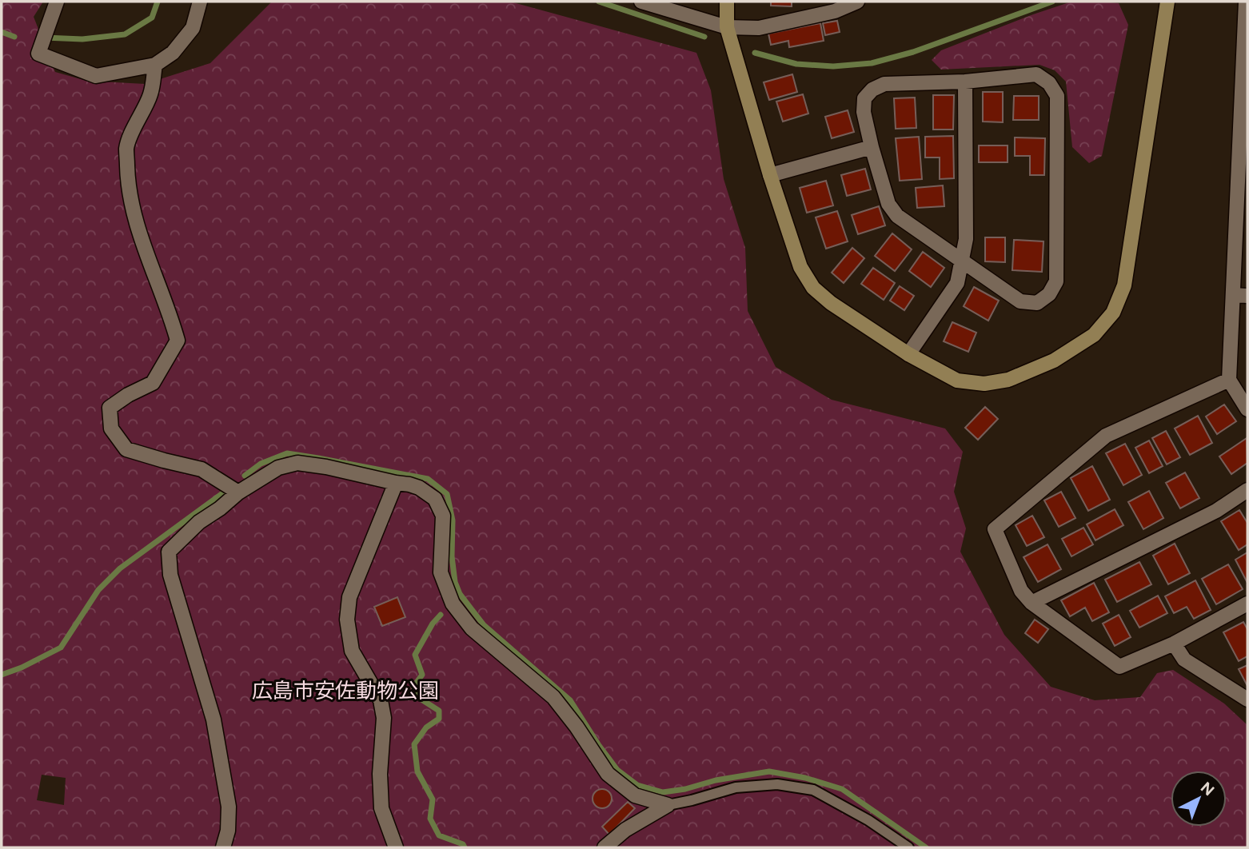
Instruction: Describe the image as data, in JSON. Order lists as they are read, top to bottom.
{
  "parks": ["広島市安佐動物公園"],
  "north": "top right"
}
